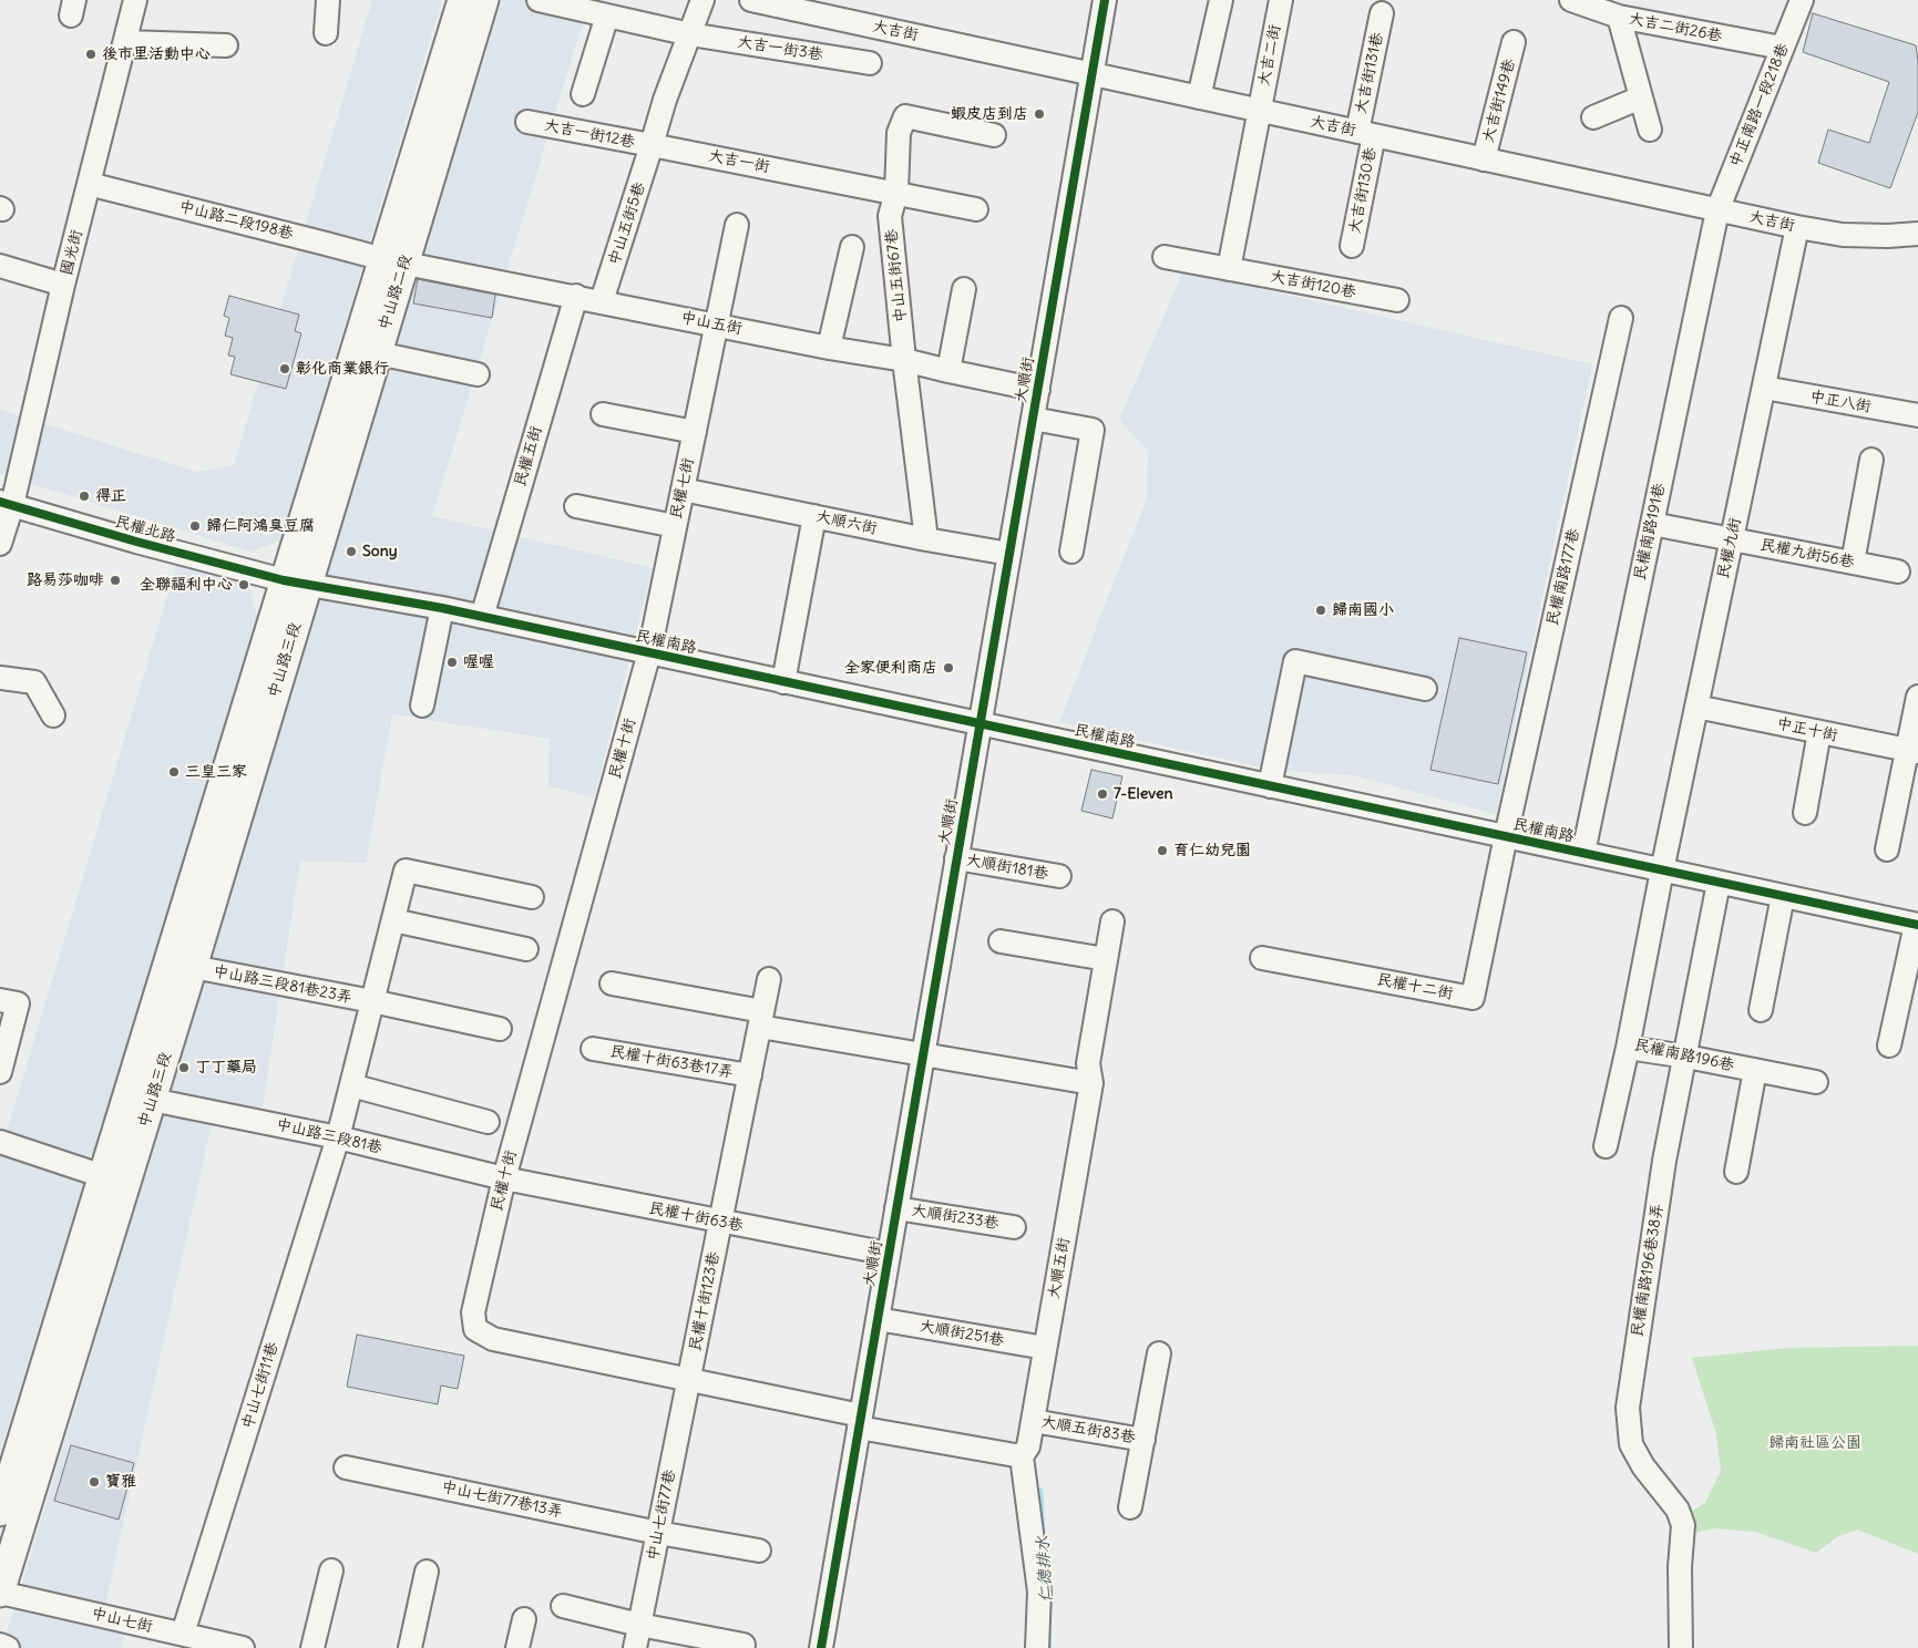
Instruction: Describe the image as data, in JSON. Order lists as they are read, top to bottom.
{
  "streets": {
    "main road": ["中山路二段", "中山路三段"],
    "street": [
      "大吉二街26巷",
      "大吉街",
      "大吉一街3巷",
      "大吉二街",
      "大吉街131巷",
      "大吉街149巷",
      "中正南路一段218巷",
      "大吉一街12巷",
      "大吉一街",
      "大吉街130巷",
      "中山路二段198巷",
      "中山五街5巷",
      "國光街",
      "中山五街67巷",
      "大吉街120巷",
      "中山五街",
      "大順街",
      "中正八街",
      "民權五街",
      "民權七街",
      "大順六街",
      "民權北路",
      "民權南路191巷",
      "民權九街",
      "民權九街56巷",
      "民權南路177巷",
      "民權南路",
      "中正十街",
      "民權十街",
      "大順街181巷",
      "中山路三段81巷23弄",
      "民權十二街",
      "民權南路196巷",
      "民權十街63巷17弄",
      "中山路三段81巷",
      "民權十街63巷",
      "大順街233巷",
      "大順五街",
      "民權南路196巷38弄",
      "民權十街123巷",
      "大順街251巷",
      "中山七街11巷",
      "大順五街83巷",
      "中山七街77巷13弄",
      "中山七街77巷",
      "中山七街"
    ]
  },
  "crossings": [
    ["大吉二街26巷", "中正南路一段218巷"],
    ["大吉街", "大吉二街"],
    ["大吉街", "大吉街131巷"],
    ["大吉街", "大吉街149巷"],
    ["大吉街", "中正南路一段218巷"],
    ["大吉街", "大吉街130巷"],
    ["大吉街", "大順街"],
    ["大吉街", "民權南路191巷"],
    ["大吉街", "民權九街"],
    ["大吉街131巷", "大吉街130巷"],
    ["中正南路一段218巷", "民權南路191巷"],
    ["大吉一街12巷", "大吉一街"],
    ["大吉一街12巷", "中山五街5巷"],
    ["大吉一街", "中山五街5巷"],
    ["大吉一街", "中山五街67巷"],
    ["中山路二段198巷", "國光街"],
    ["中山路二段198巷", "中山路二段"],
    ["中山路二段198巷", "中山五街"],
    ["中山五街5巷", "中山五街"],
    ["國光街", "民權北路"],
    ["中山五街67巷", "中山五街"],
    ["中山五街67巷", "大順六街"],
    ["中山路二段", "中山五街"],
    ["中山路二段", "民權北路"],
    ["中山路二段", "民權南路"],
    ["中山路二段", "中山路三段"],
    ["中山五街", "大順街"],
    ["中山五街", "民權五街"],
    ["中山五街", "民權七街"],
    ["大順街", "大順六街"],
    ["大順街", "民權南路"],
    ["大順街", "民權十街"],
    ["大順街", "大順街181巷"],
    ["大順街", "民權十街63巷"],
    ["大順街", "大順街233巷"],
    ["大順街", "大順街251巷"],
    ["中正八街", "民權九街"],
    ["民權五街", "民權南路"],
    ["民權七街", "大順六街"],
    ["民權七街", "民權南路"],
    ["民權七街", "民權十街"],
    ["民權北路", "民權南路"],
    ["民權北路", "中山路三段"],
    ["民權南路191巷", "民權九街56巷"],
    ["民權南路191巷", "民權南路"],
    ["民權九街", "民權九街56巷"],
    ["民權九街", "民權南路"],
    ["民權九街", "中正十街"],
    ["民權九街", "民權南路196巷"],
    ["民權南路177巷", "民權南路"],
    ["民權南路177巷", "民權十二街"],
    ["民權南路", "中山路三段"],
    ["民權南路", "民權十街"],
    ["民權南路", "民權十二街"],
    ["民權南路", "民權南路196巷"],
    ["民權南路", "民權南路196巷38弄"],
    ["中山路三段", "中山路三段81巷23弄"],
    ["中山路三段", "中山路三段81巷"],
    ["中山路三段", "中山七街"],
    ["民權十街", "中山路三段81巷"],
    ["民權十街", "民權十街63巷"],
    ["民權十街", "民權十街123巷"],
    ["民權十街", "中山七街77巷"],
    ["中山路三段81巷23弄", "中山路三段81巷"],
    ["中山路三段81巷23弄", "中山七街11巷"],
    ["民權南路196巷", "民權南路196巷38弄"],
    ["民權十街63巷17弄", "民權十街63巷"],
    ["民權十街63巷17弄", "民權十街123巷"],
    ["中山路三段81巷", "民權十街63巷"],
    ["中山路三段81巷", "中山七街11巷"],
    ["民權十街63巷", "民權十街123巷"],
    ["大順五街", "大順街251巷"],
    ["大順五街", "大順五街83巷"],
    ["民權十街123巷", "中山七街77巷"],
    ["中山七街11巷", "中山七街"],
    ["中山七街77巷13弄", "中山七街77巷"]
  ],
  "water": ["仁德排水"],
  "parks": ["歸南社區公園"],
  "places": [
    "後市里活動中心",
    "蝦皮店到店",
    "彰化商業銀行",
    "得正",
    "歸仁阿鴻臭豆腐",
    "Sony",
    "路易莎咖啡",
    "全聯福利中心",
    "歸南國小",
    "喔喔",
    "全家便利商店",
    "三皇三家",
    "7-Eleven",
    "育仁幼兒園",
    "丁丁藥局",
    "寶雅"
  ]
}
